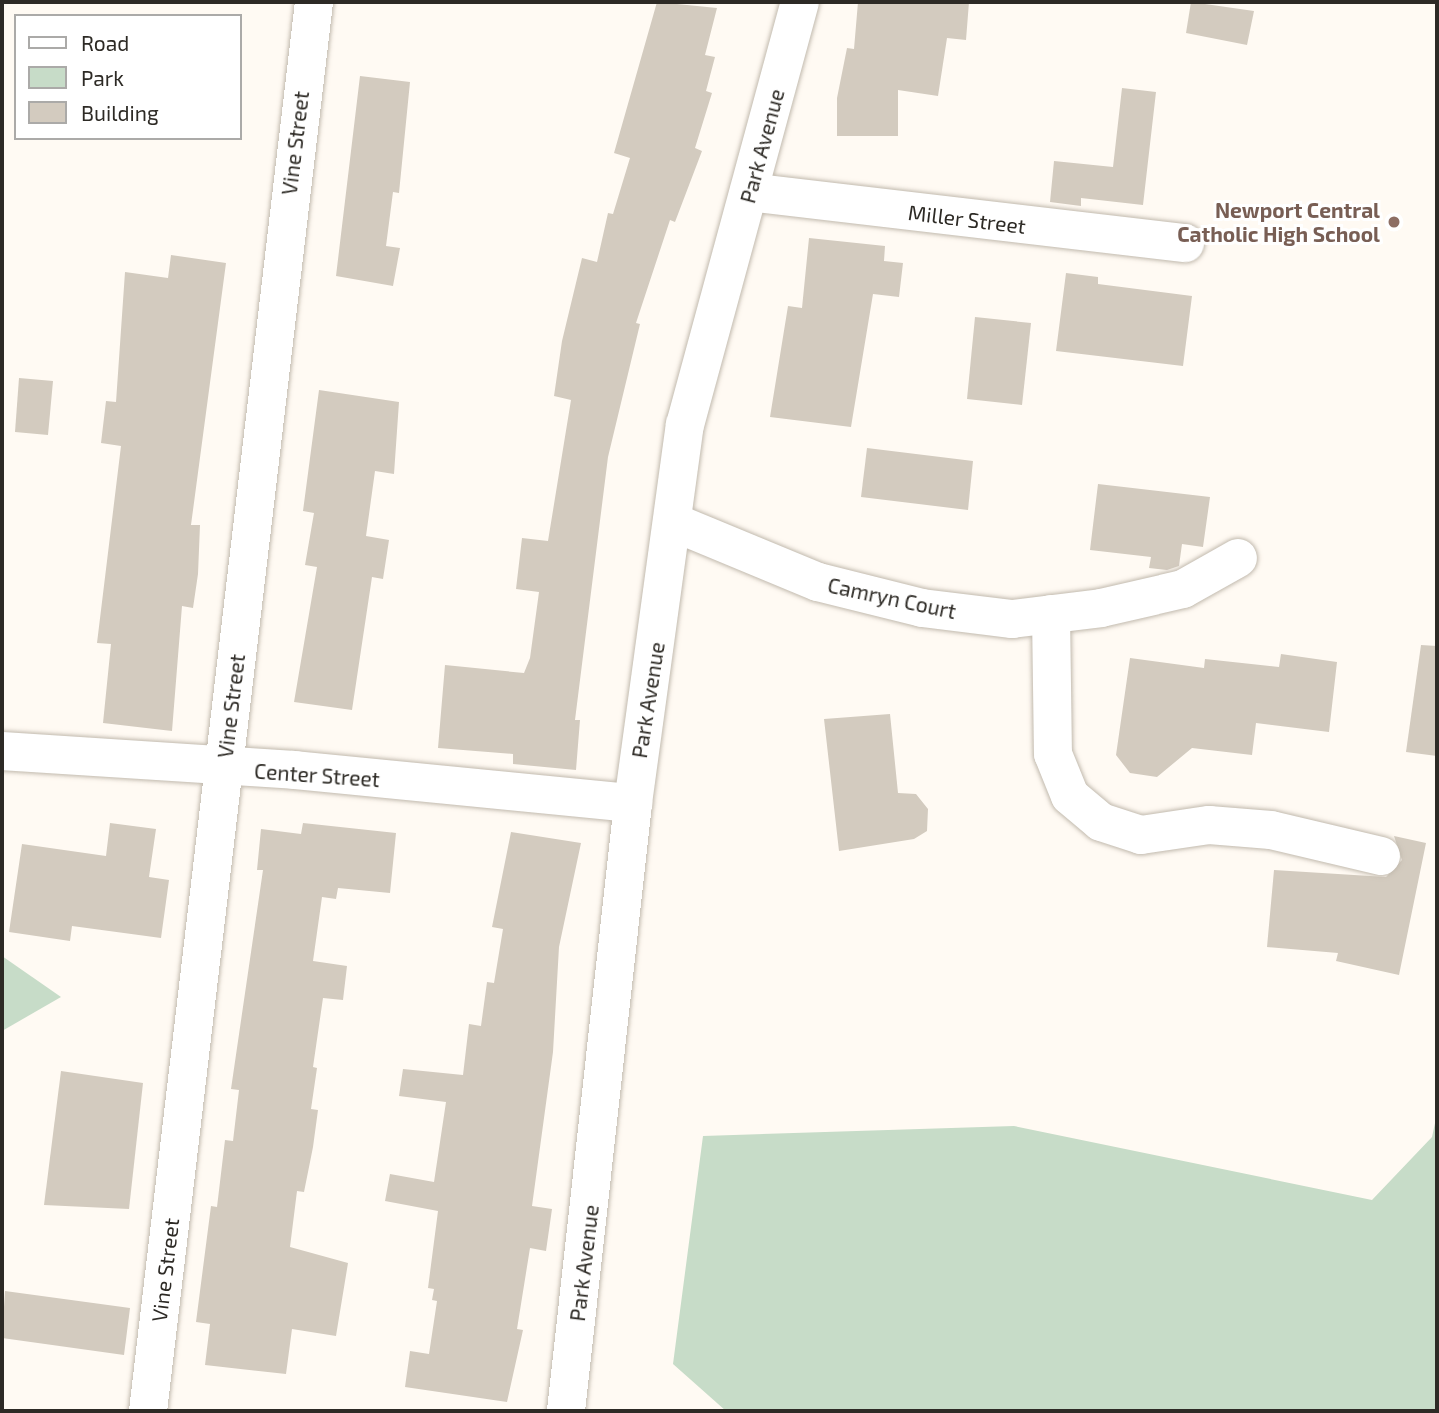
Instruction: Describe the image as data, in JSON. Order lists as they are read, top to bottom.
{
  "streets": {
    "street": [
      "Vine Street",
      "Park Avenue",
      "Miller Street",
      "Camryn Court",
      "Center Street"
    ]
  },
  "crossings": [
    ["Vine Street", "Center Street"],
    ["Park Avenue", "Miller Street"],
    ["Park Avenue", "Camryn Court"],
    ["Park Avenue", "Center Street"]
  ],
  "places": ["Newport Central Catholic High School"],
  "legend": ["Road", "Park", "Building"]
}
